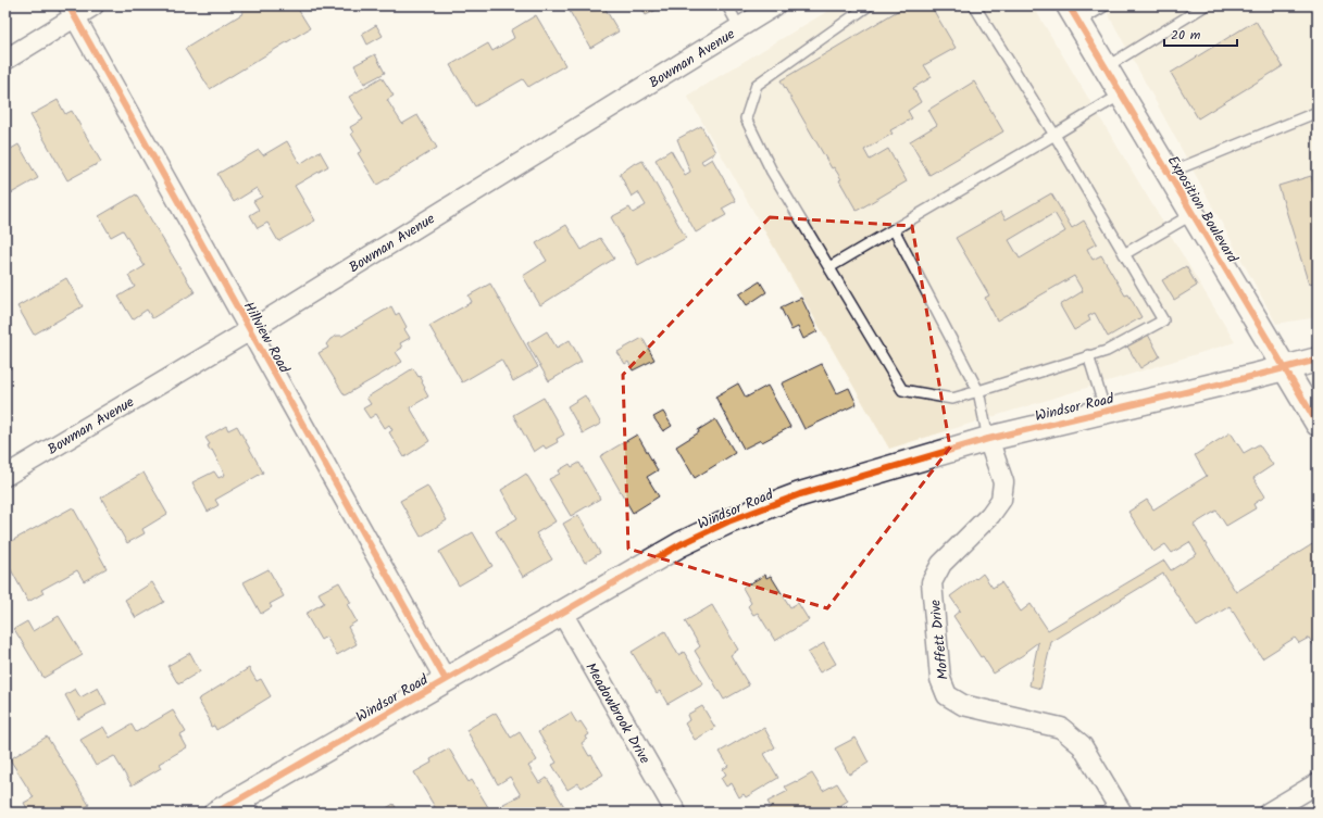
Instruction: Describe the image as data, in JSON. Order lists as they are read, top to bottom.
{
  "streets": {
    "street": [
      "Bowman Avenue",
      "Exposition Boulevard",
      "Hillview Road",
      "Windsor Road",
      "Moffett Drive",
      "Meadowbrook Drive"
    ]
  },
  "crossings": [
    ["Bowman Avenue", "Hillview Road"],
    ["Exposition Boulevard", "Windsor Road"],
    ["Hillview Road", "Windsor Road"],
    ["Windsor Road", "Moffett Drive"],
    ["Windsor Road", "Meadowbrook Drive"]
  ],
  "scale_bar": "20 m"
}
